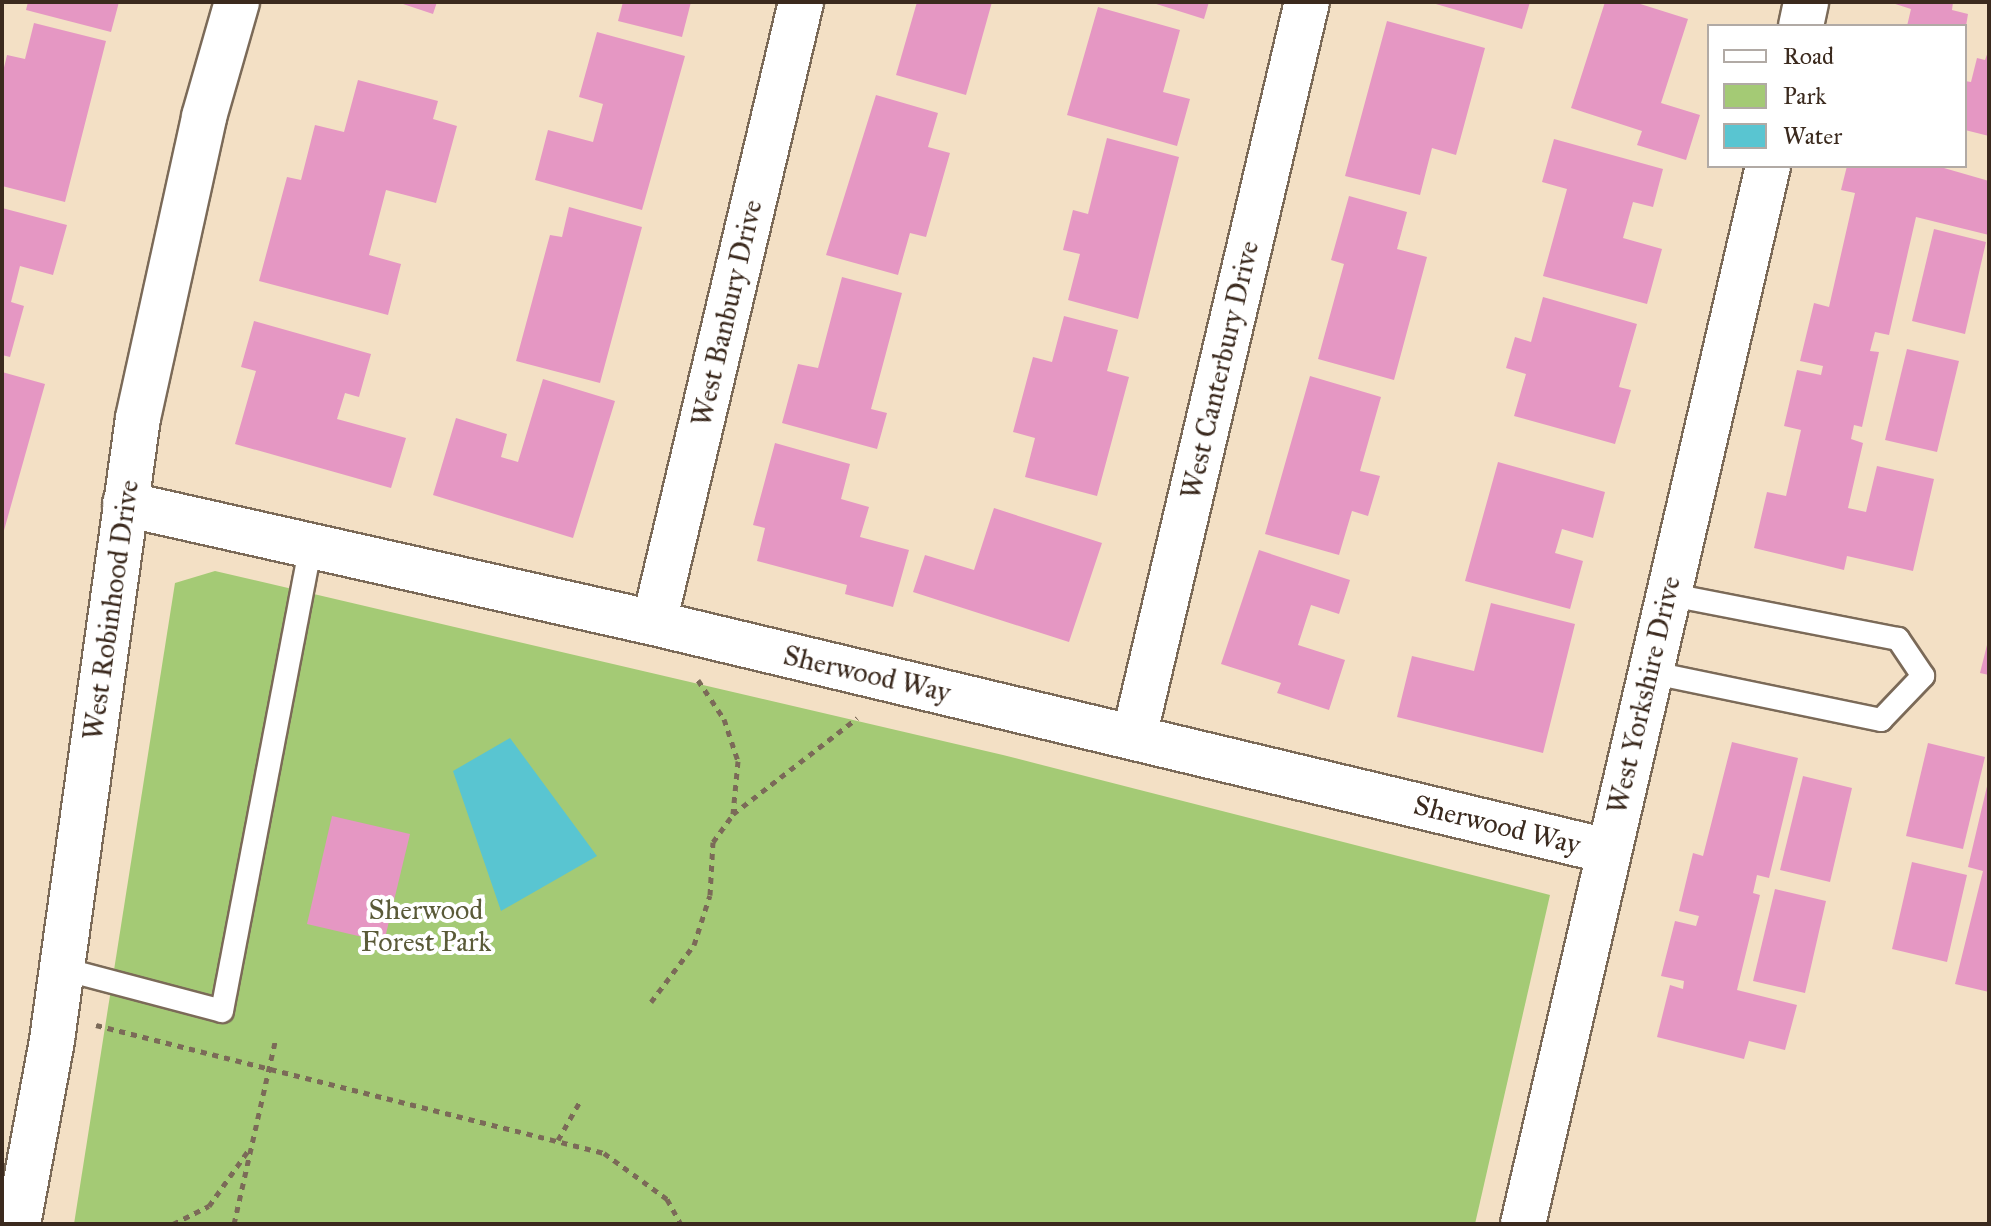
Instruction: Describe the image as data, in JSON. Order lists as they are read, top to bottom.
{
  "streets": {
    "street": [
      "West Banbury Drive",
      "West Canterbury Drive",
      "West Robinhood Drive",
      "Sherwood Way",
      "West Yorkshire Drive"
    ]
  },
  "crossings": [
    ["West Banbury Drive", "Sherwood Way"],
    ["West Canterbury Drive", "Sherwood Way"],
    ["West Robinhood Drive", "Sherwood Way"],
    ["Sherwood Way", "West Yorkshire Drive"]
  ],
  "parks": ["Sherwood Forest Park"],
  "legend": ["Road", "Park", "Water"]
}
